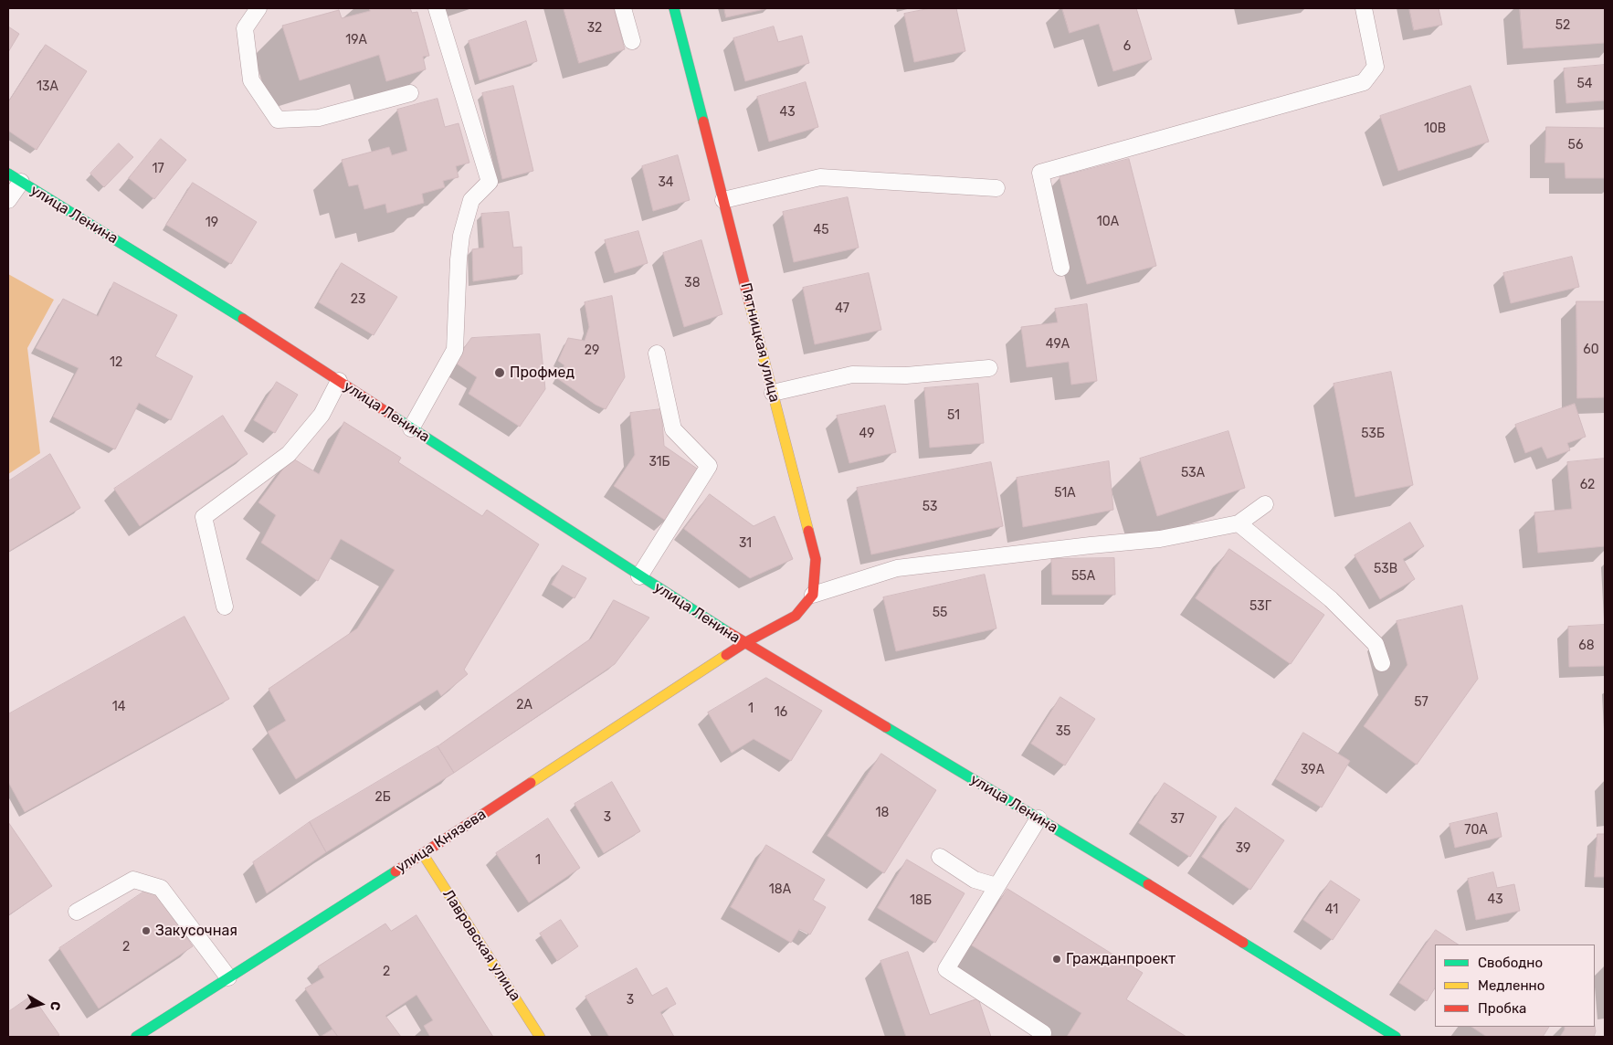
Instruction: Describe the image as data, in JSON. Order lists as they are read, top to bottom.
{
  "streets": {
    "main road": [
      "улица Ленина",
      "Пятницкая улица",
      "улица Князева",
      "Лавровская улица"
    ]
  },
  "crossings": [
    ["улица Ленина", "улица Князева"],
    ["улица Князева", "Лавровская улица"]
  ],
  "places": ["Профмед", "Закусочная", "Гражданпроект"],
  "house_numbers": [
    "52",
    "32",
    "19А",
    "6",
    "54",
    "13А",
    "43",
    "10В",
    "56",
    "17",
    "34",
    "10А",
    "19",
    "45",
    "38",
    "23",
    "47",
    "49А",
    "60",
    "29",
    "12",
    "51",
    "49",
    "53Б",
    "31Б",
    "53А",
    "62",
    "51А",
    "53",
    "31",
    "53В",
    "55А",
    "53Г",
    "55",
    "68",
    "57",
    "2А",
    "14",
    "1",
    "16",
    "35",
    "39А",
    "2Б",
    "18",
    "3",
    "37",
    "70А",
    "39",
    "1",
    "18А",
    "43",
    "18Б",
    "41",
    "2",
    "2",
    "3"
  ],
  "legend": ["Свободно", "Медленно", "Пробка"],
  "north": "right"
}
